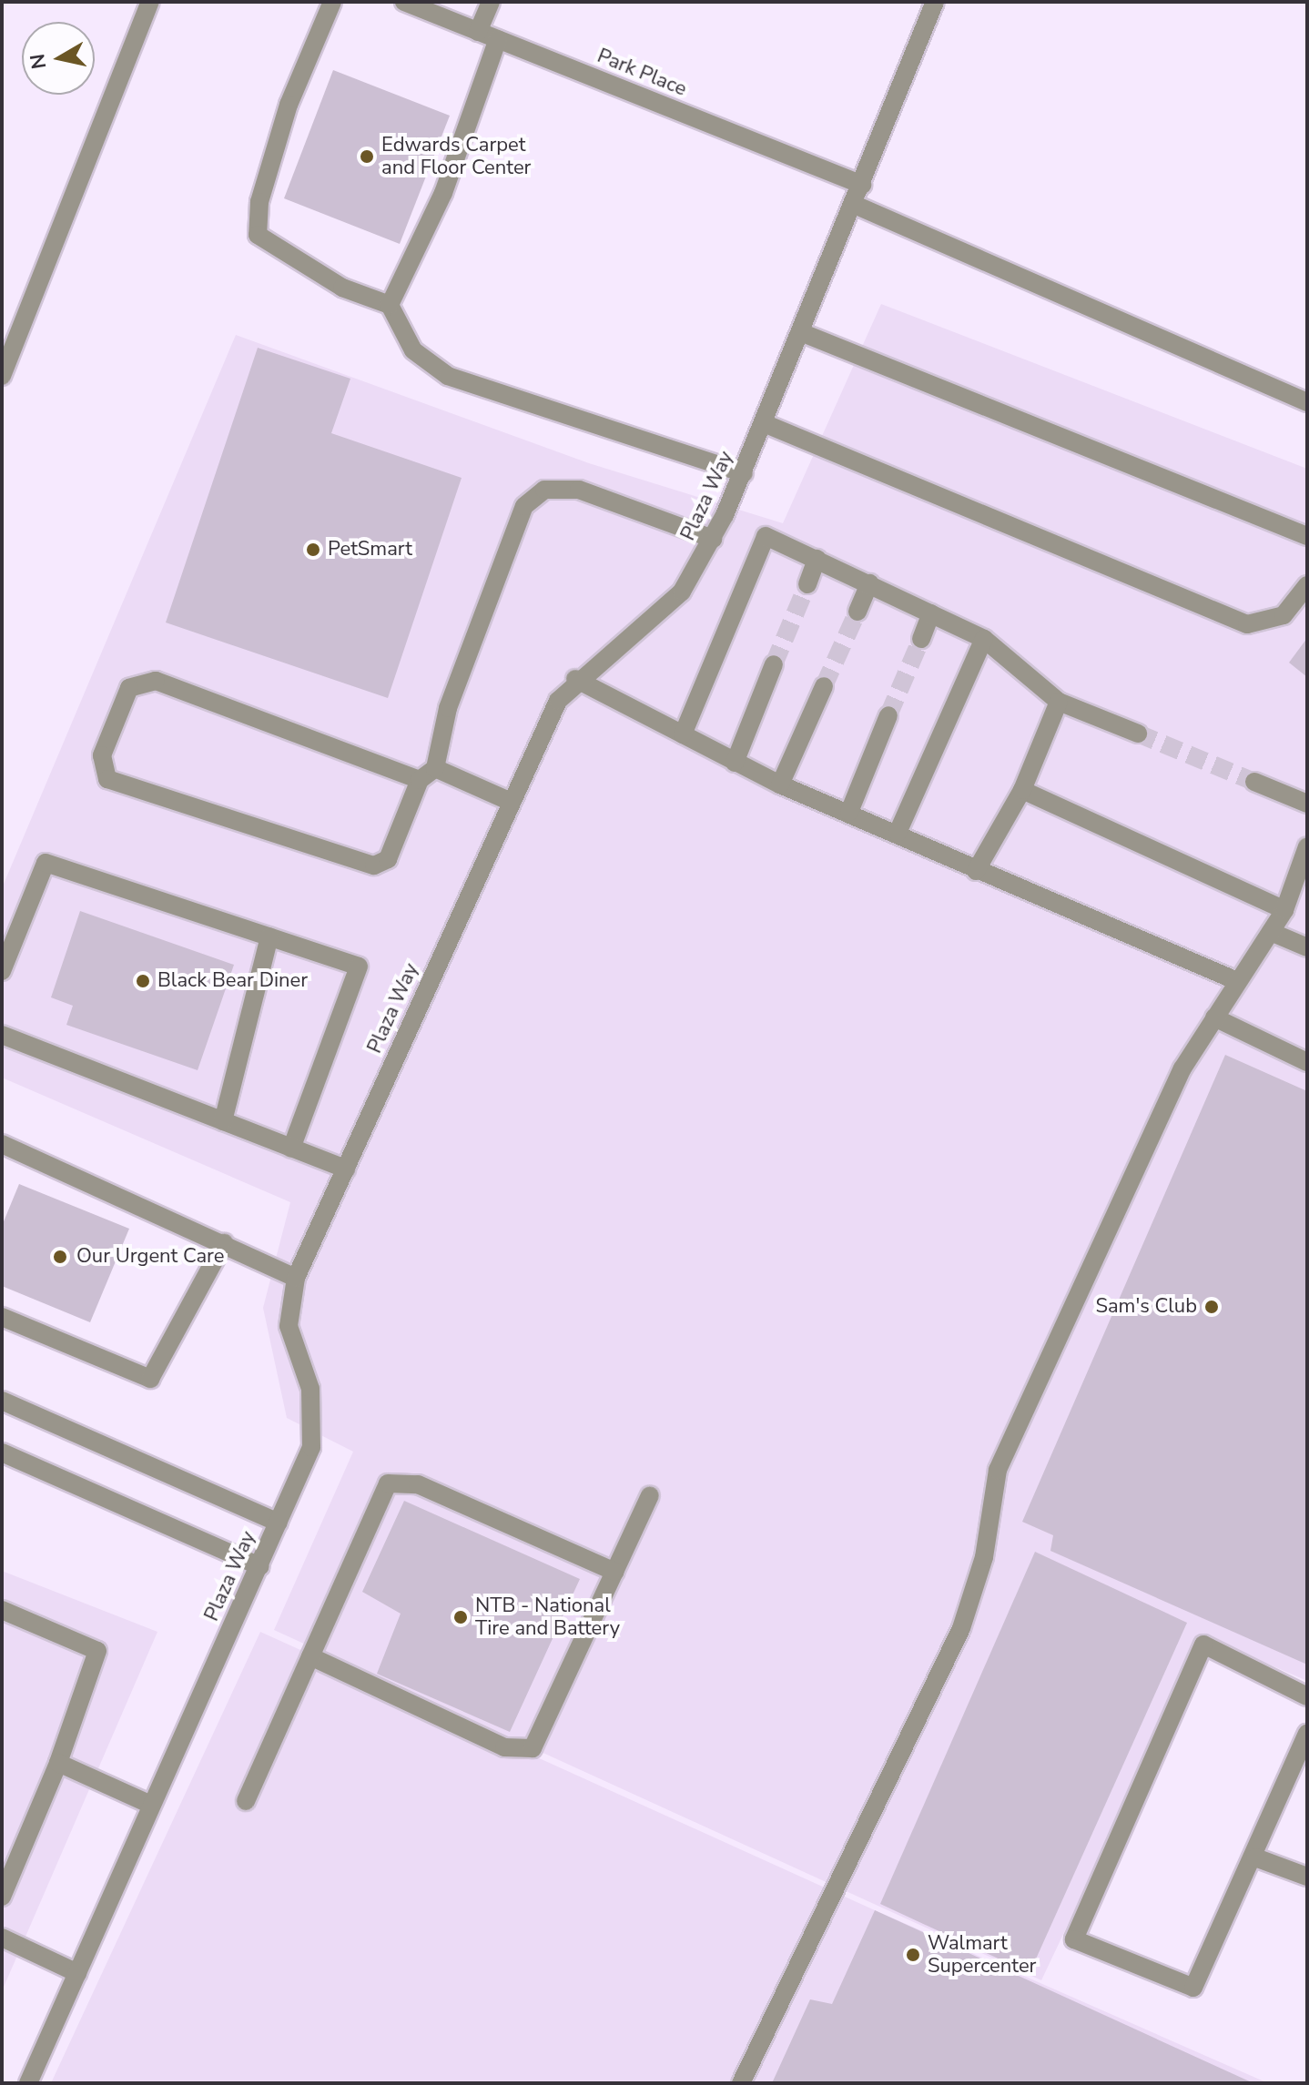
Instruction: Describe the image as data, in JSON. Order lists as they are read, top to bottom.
{
  "streets": {
    "street": ["Park Place", "Plaza Way"]
  },
  "crossings": [
    ["Park Place", "Plaza Way"]
  ],
  "places": [
    "Edwards Carpet and Floor Center",
    "PetSmart",
    "Black Bear Diner",
    "Our Urgent Care",
    "Sam's Club",
    "NTB - National Tire and Battery",
    "Walmart Supercenter"
  ],
  "north": "left"
}
